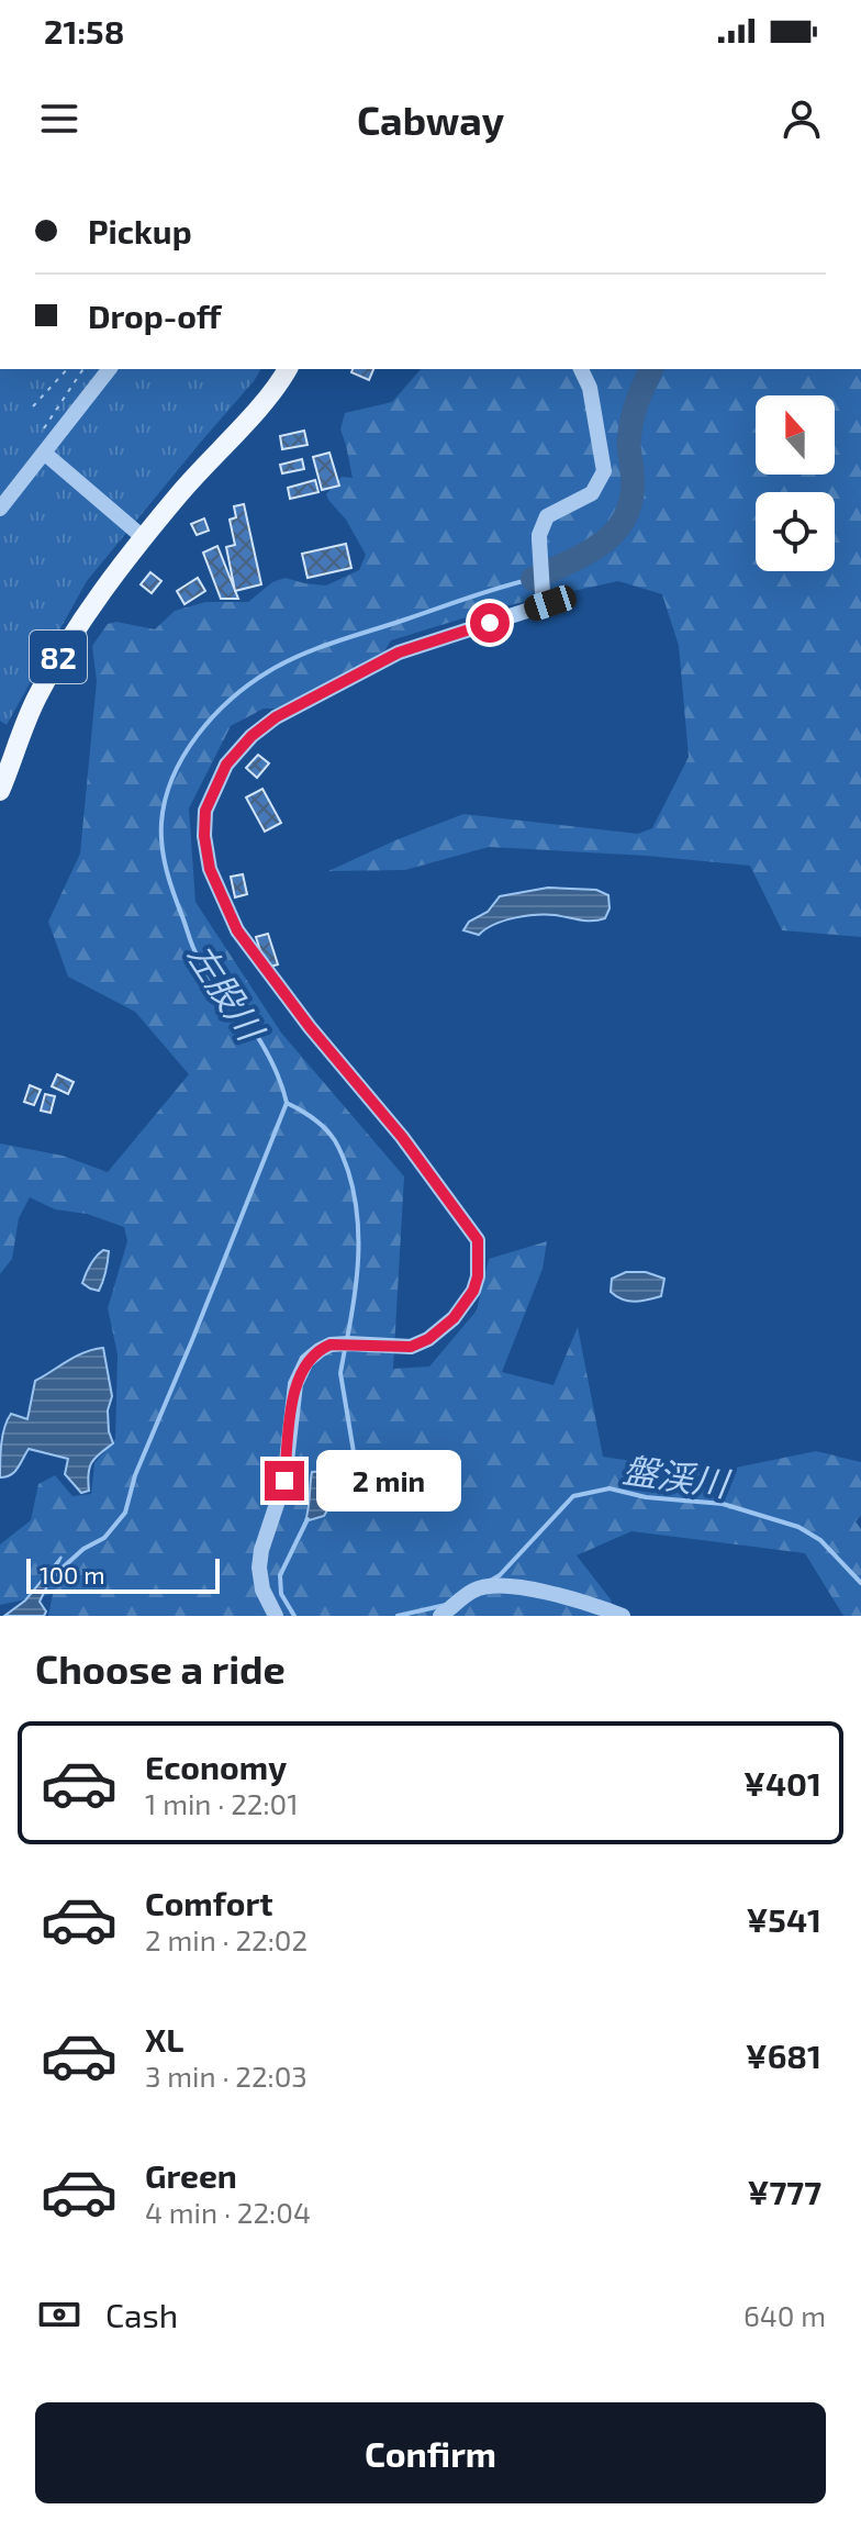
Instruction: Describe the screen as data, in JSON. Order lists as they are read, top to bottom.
{
  "streets": {
    "main road": ["82"]
  },
  "water": ["左股川", "盤渓川"],
  "scale_bar": "100 m",
  "north": "top",
  "page": {
    "status": "21:58",
    "header": "Cabway",
    "banner": ["Pickup", "Drop-off"],
    "bubble": "2 min",
    "scale": "100 m",
    "heading": "Choose a ride",
    "list": [
      {
        "name": "Economy",
        "note": "1 min · 22:01",
        "value": "¥401"
      },
      {
        "name": "Comfort",
        "note": "2 min · 22:02",
        "value": "¥541"
      },
      {
        "name": "XL",
        "note": "3 min · 22:03",
        "value": "¥681"
      },
      {
        "name": "Green",
        "note": "4 min · 22:04",
        "value": "¥777"
      }
    ],
    "pay": ["Cash", "640 m"],
    "buttons": "Confirm"
  }
}
